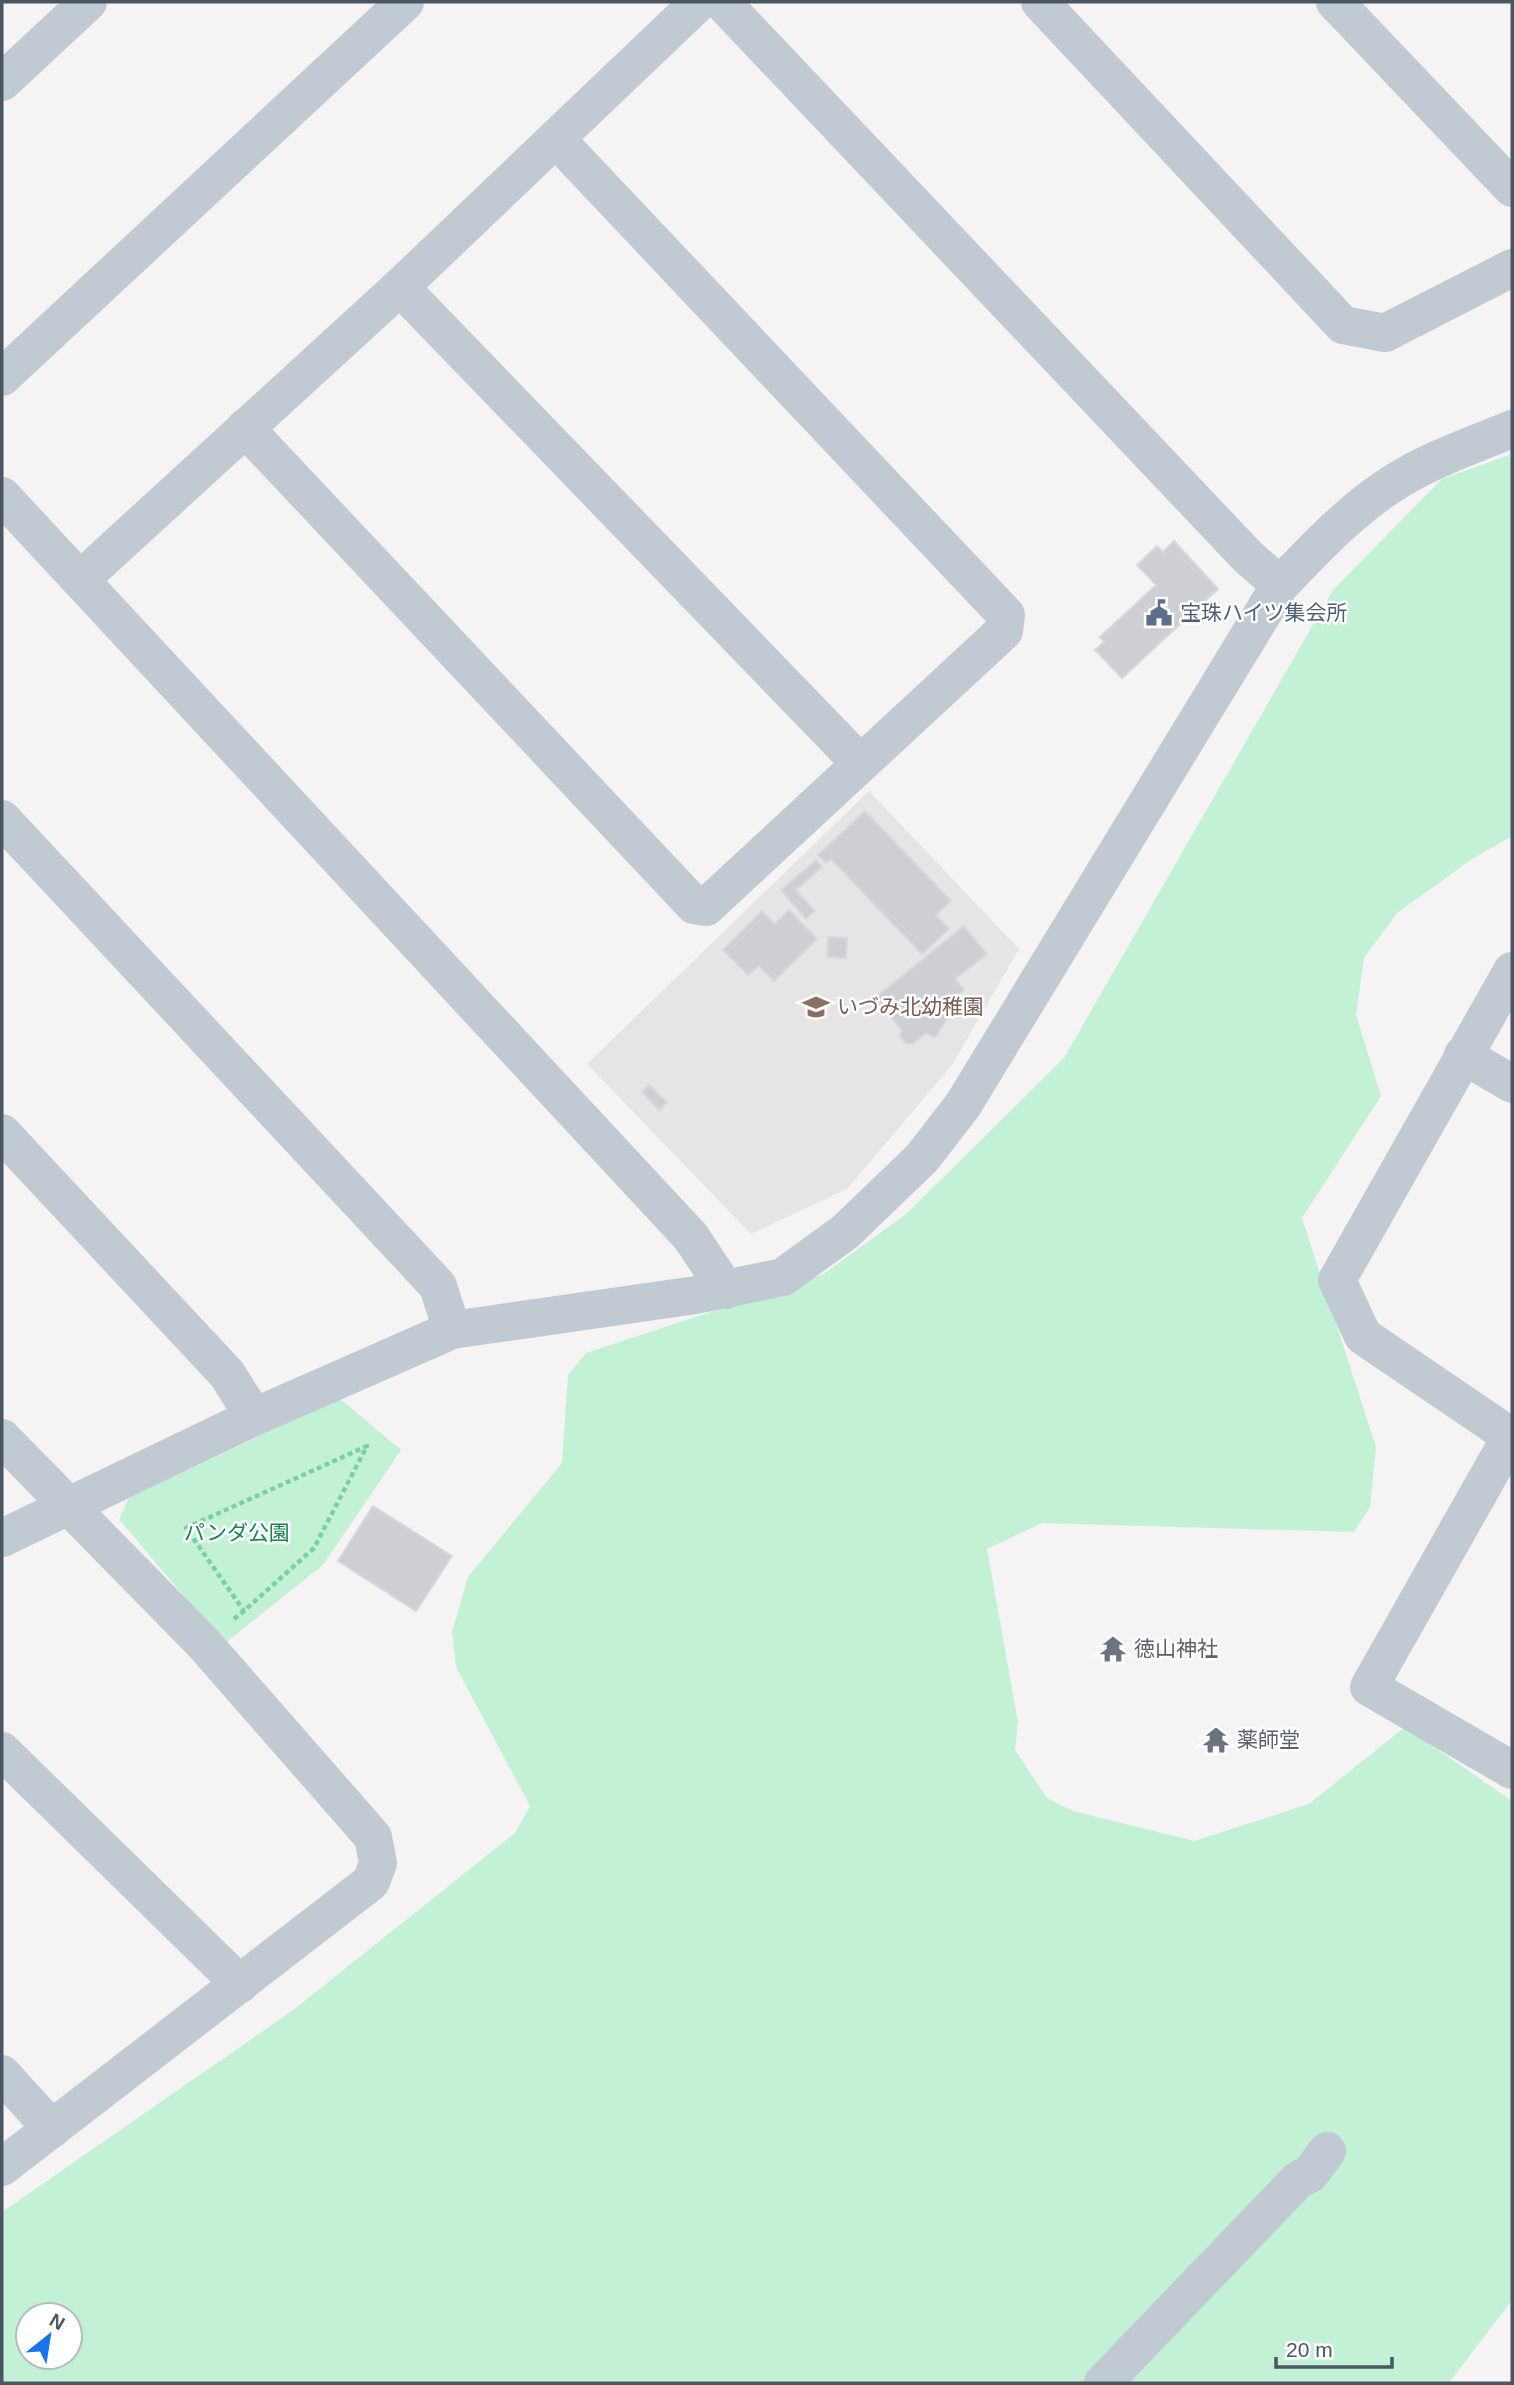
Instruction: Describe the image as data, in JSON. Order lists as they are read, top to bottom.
{
  "parks": ["パンダ公園"],
  "places": {
    "public building": ["宝珠ハイツ集会所"],
    "school or university": ["いづみ北幼稚園"],
    "temple": ["徳山神社", "薬師堂"]
  },
  "scale_bar": "20 m",
  "north": "top right"
}
